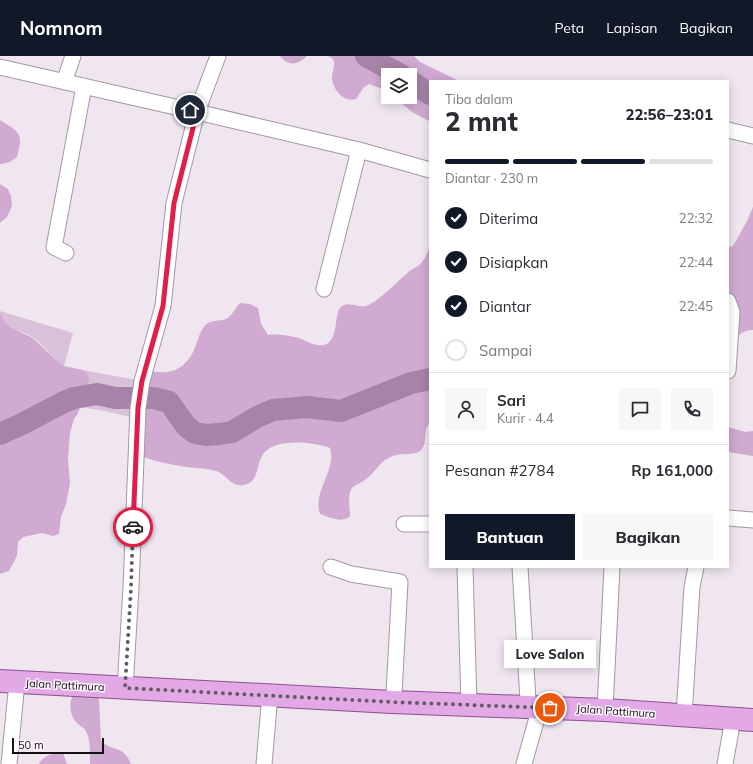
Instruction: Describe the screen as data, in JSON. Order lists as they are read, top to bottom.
{
  "streets": {
    "main road": ["Jalan Pattimura"]
  },
  "places": ["Love Salon"],
  "scale_bar": "50 m",
  "page": {
    "header": "Nomnom",
    "nav": ["Peta", "Lapisan", "Bagikan"],
    "heading": ["2 mnt", "Tiba dalam", "22:56–23:01"],
    "panel": [
      "Sari",
      "Kurir · 4.4",
      "Pesanan #2784",
      "Rp 161,000"
    ],
    "bar": "Diantar · 230 m",
    "list": [
      ["Diterima", "22:32"],
      ["Disiapkan", "22:44"],
      ["Diantar", "22:45"],
      "Sampai"
    ],
    "buttons": ["Bantuan", "Bagikan"],
    "bubble": "Love Salon",
    "scale": "50 m"
  }
}
